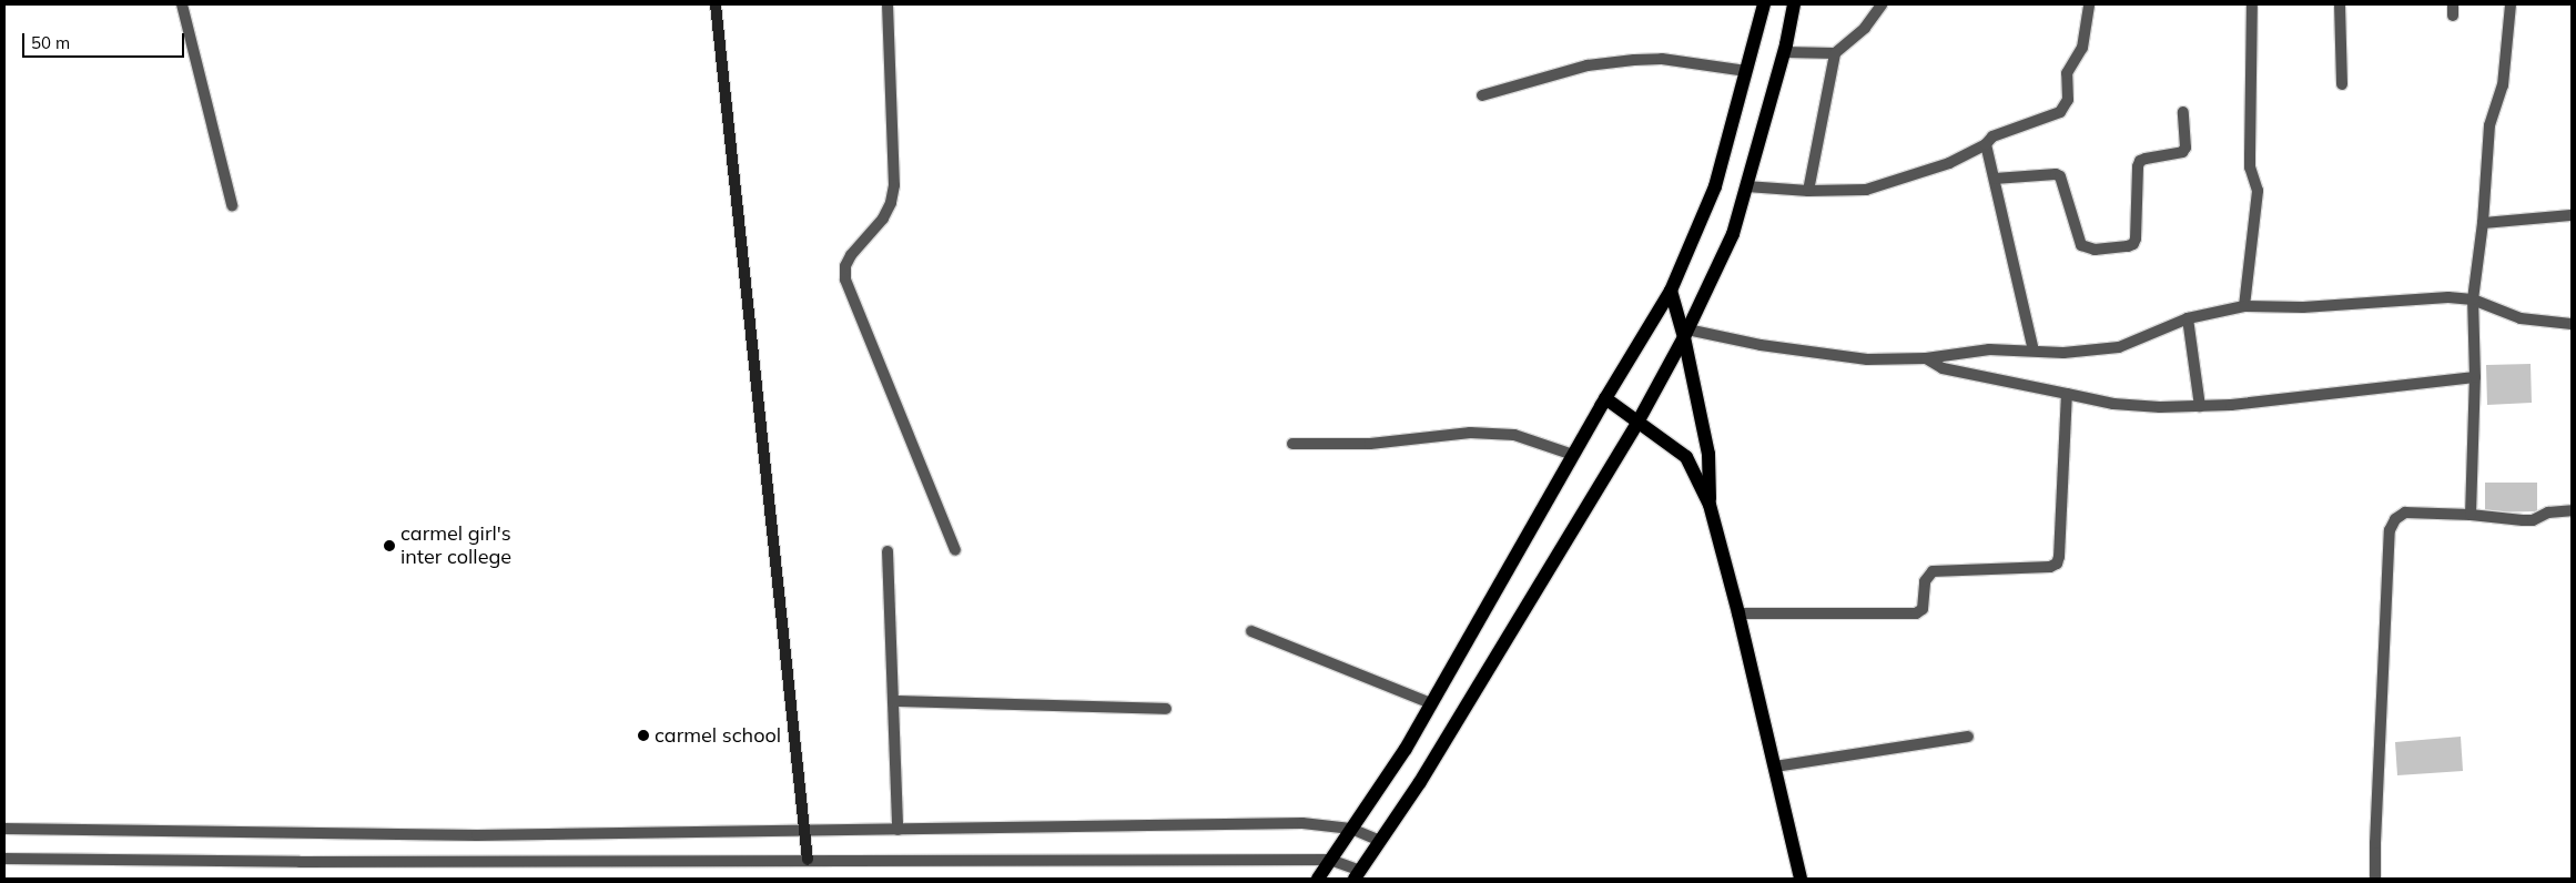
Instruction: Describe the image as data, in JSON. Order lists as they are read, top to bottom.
{
  "places": ["carmel girl's inter college", "carmel school"],
  "scale_bar": "50 m"
}
